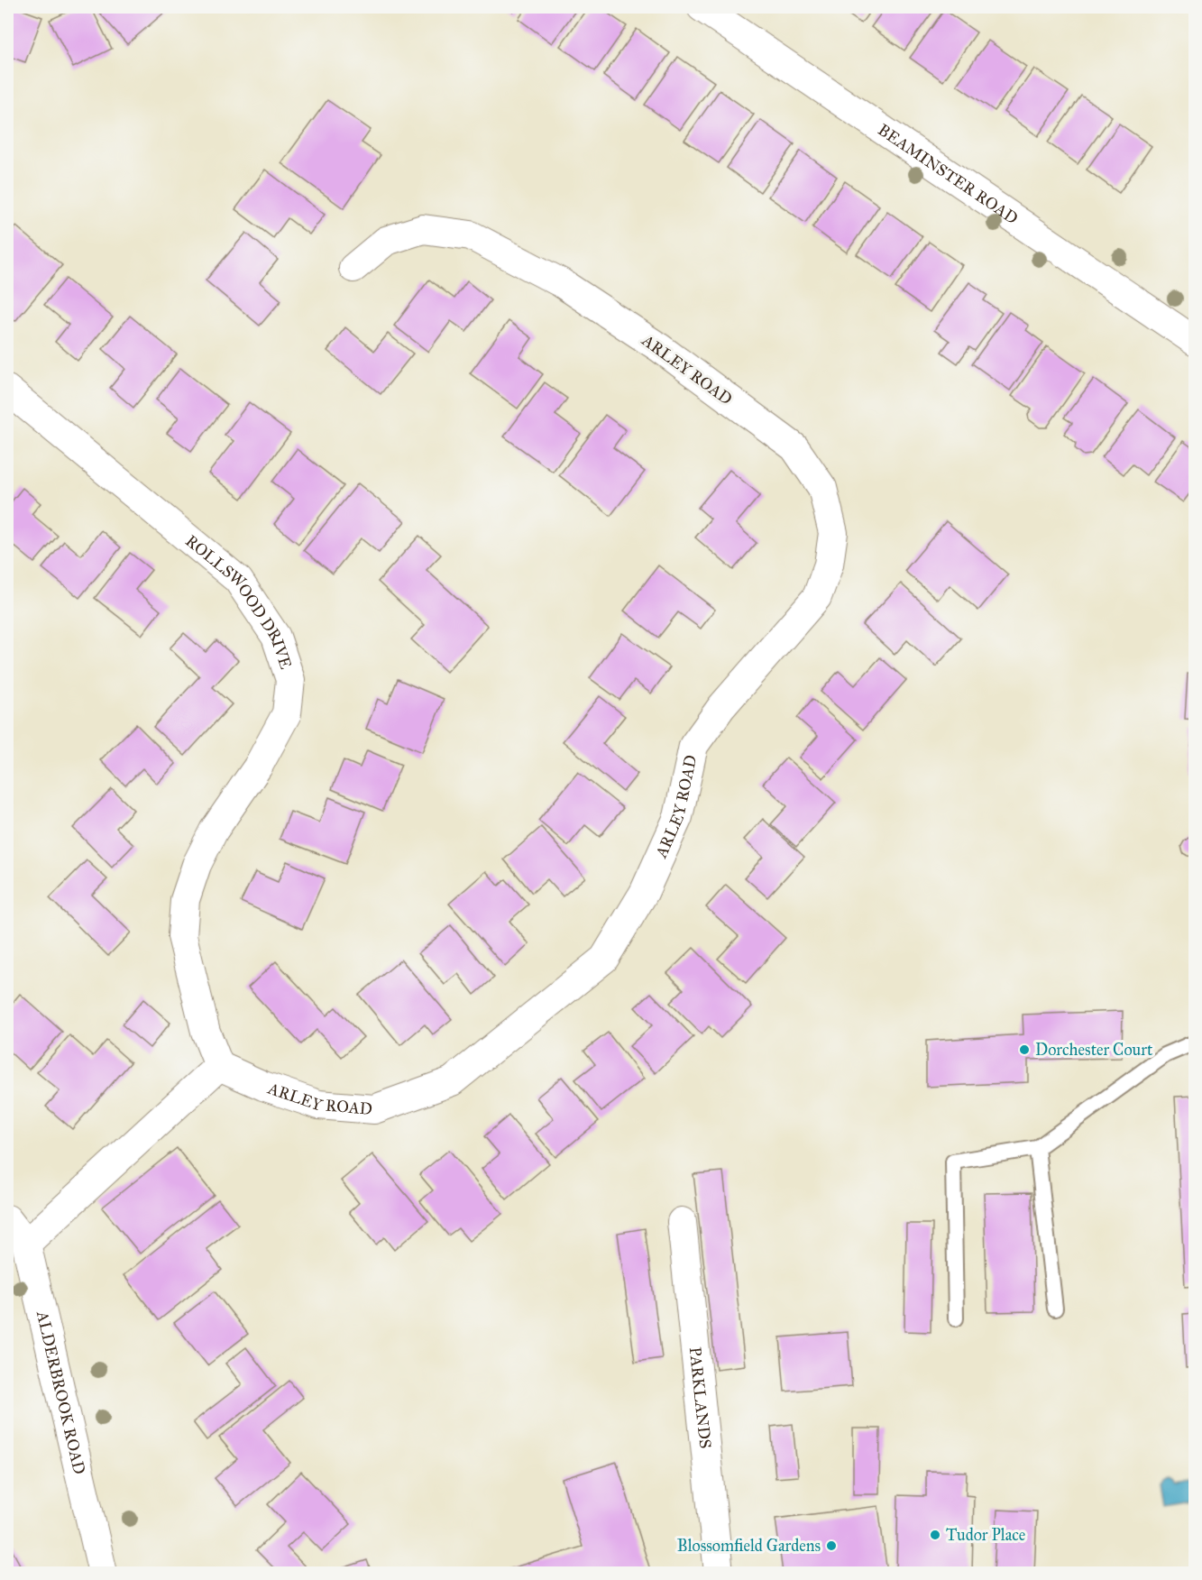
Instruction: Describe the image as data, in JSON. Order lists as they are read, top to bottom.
{
  "streets": {
    "street": [
      "BEAMINSTER ROAD",
      "ARLEY ROAD",
      "ROLLSWOOD DRIVE",
      "ALDERBROOK ROAD",
      "PARKLANDS"
    ]
  },
  "crossings": [
    ["ARLEY ROAD", "ROLLSWOOD DRIVE"]
  ],
  "places": ["Dorchester Court", "Tudor Place", "Blossomfield Gardens"]
}
